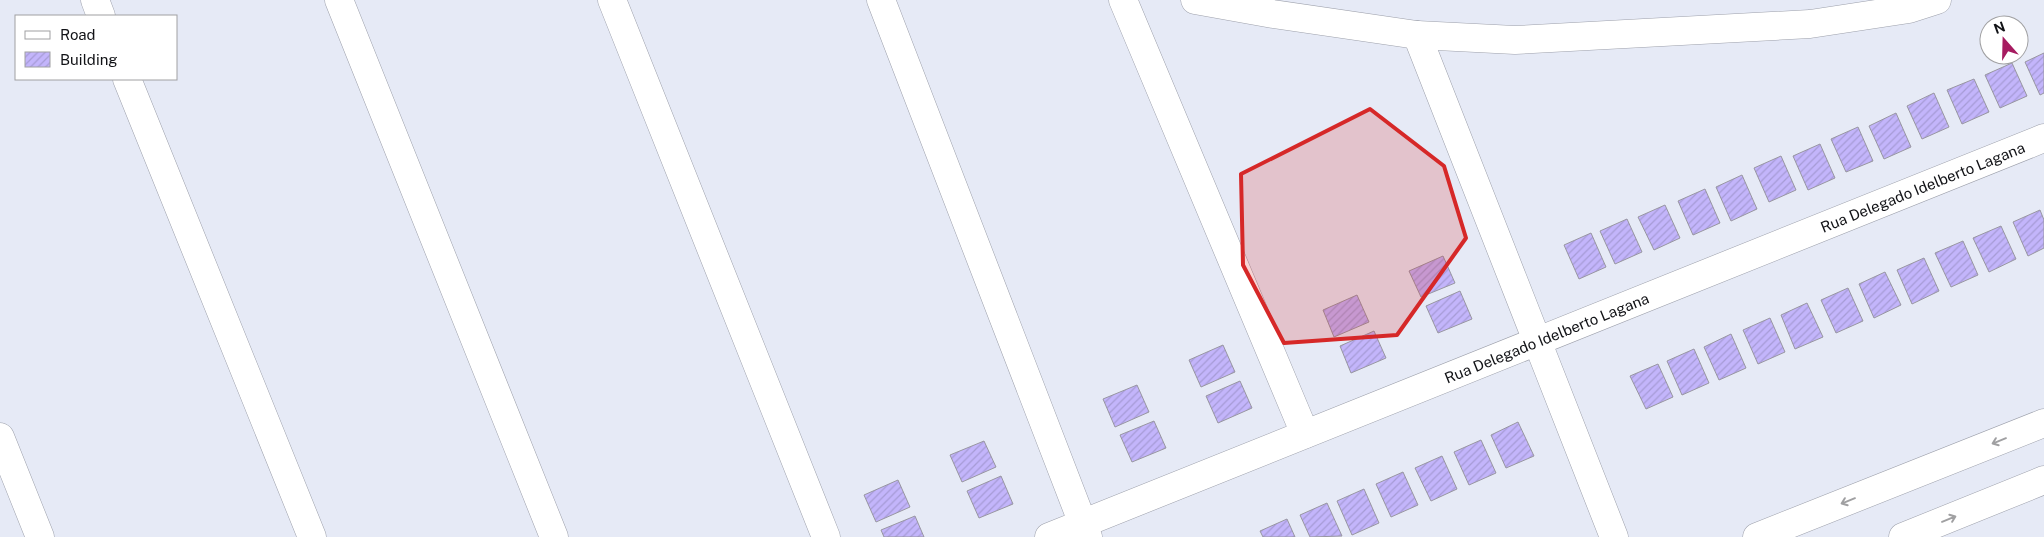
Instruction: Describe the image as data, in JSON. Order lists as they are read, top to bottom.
{
  "streets": {
    "street": ["Rua Delegado Idelberto Lagana"]
  },
  "legend": ["Road", "Building"],
  "north": "top"
}
